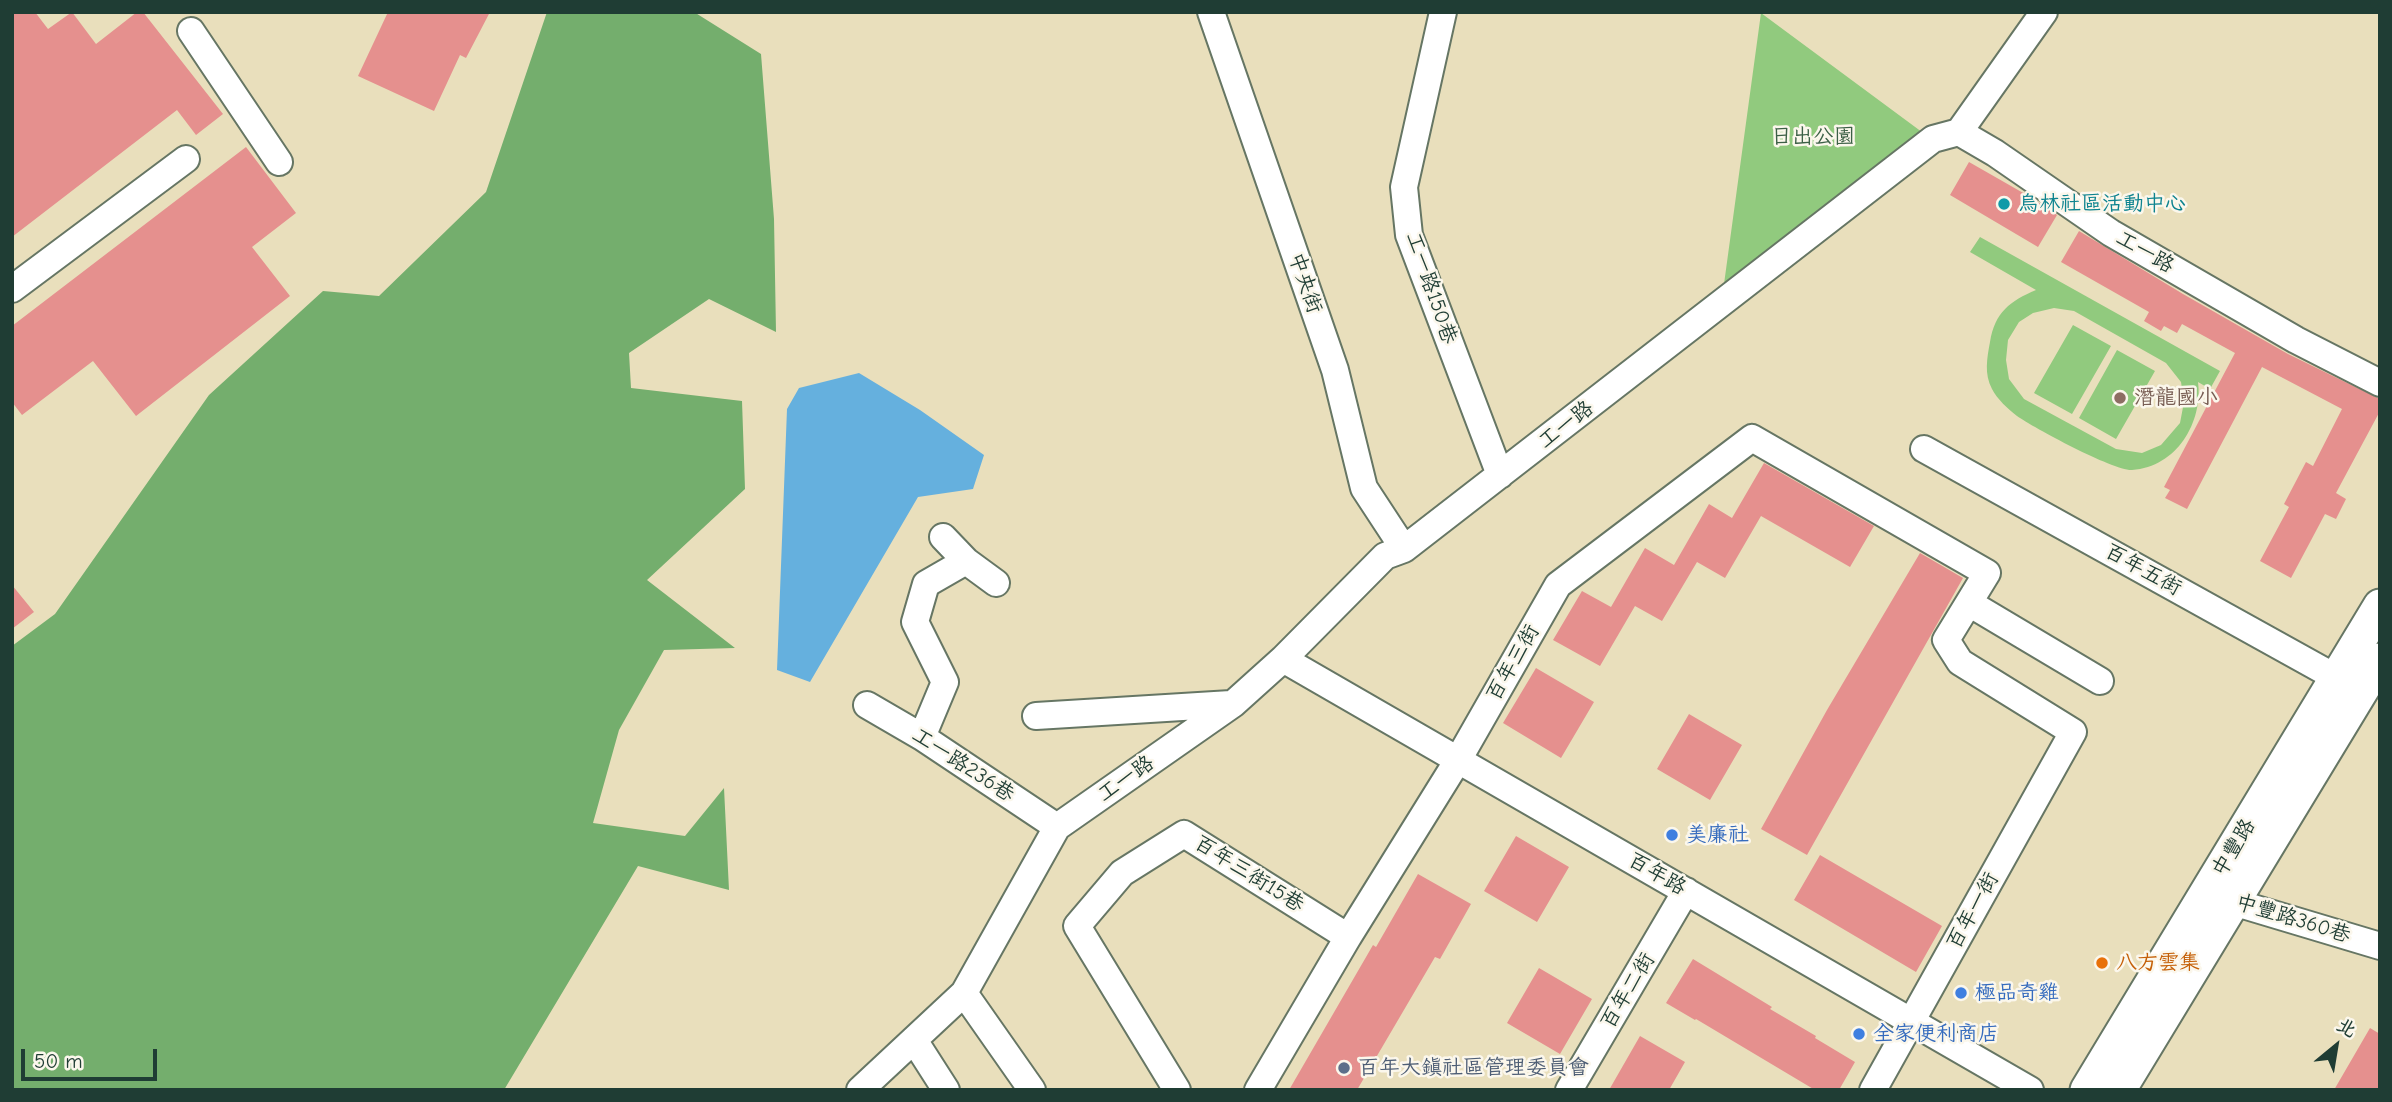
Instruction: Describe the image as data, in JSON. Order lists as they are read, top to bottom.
{
  "streets": {
    "main road": ["中豐路"],
    "street": [
      "工一路",
      "中央街",
      "工一路150巷",
      "百年五街",
      "百年三街",
      "工一路236巷",
      "百年三街15巷",
      "百年路",
      "百年一街",
      "中豐路360巷",
      "百年二街"
    ]
  },
  "crossings": [
    ["工一路", "中央街"],
    ["工一路", "工一路150巷"],
    ["工一路", "工一路236巷"],
    ["工一路", "百年路"],
    ["百年五街", "中豐路"],
    ["百年三街", "百年三街15巷"],
    ["百年三街", "百年路"],
    ["百年三街", "百年一街"],
    ["中豐路", "中豐路360巷"],
    ["百年路", "百年一街"],
    ["百年路", "百年二街"]
  ],
  "parks": ["日出公園"],
  "places": [
    "烏林社區活動中心",
    "潛龍國小",
    "美廉社",
    "八方雲集",
    "極品奇雞",
    "全家便利商店",
    "百年大鎮社區管理委員會"
  ],
  "scale_bar": "50 m",
  "north": "top right"
}
